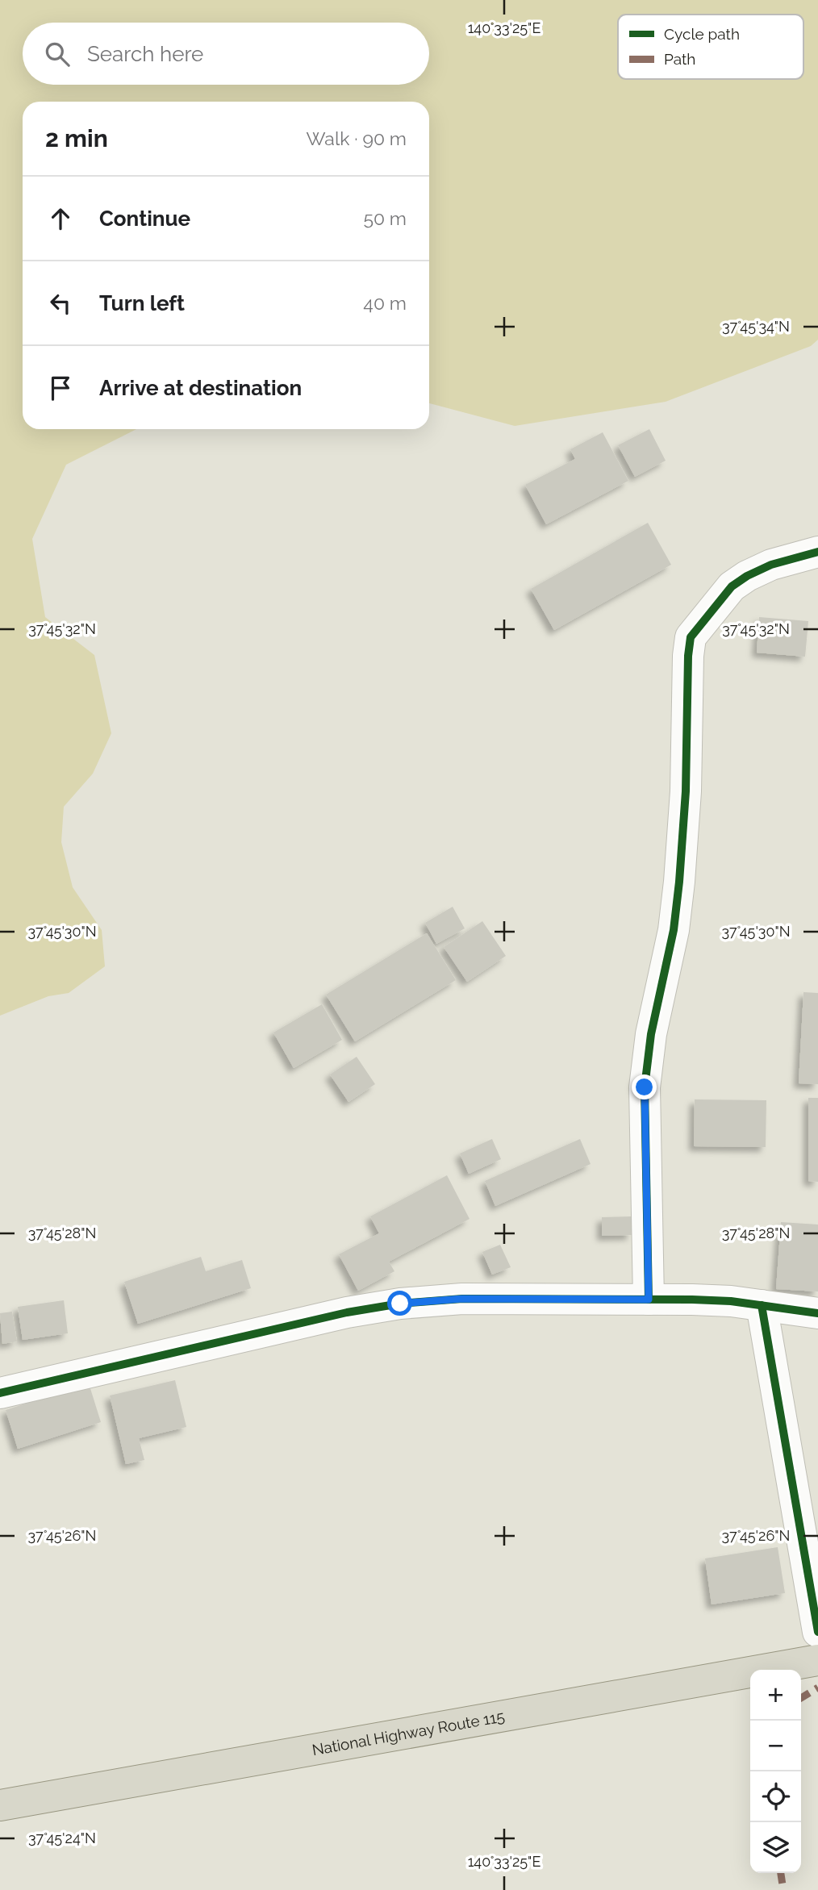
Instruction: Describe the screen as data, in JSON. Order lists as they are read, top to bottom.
{
  "streets": {
    "highway": ["National Highway Route 115"]
  },
  "legend": ["Cycle path", "Path"],
  "page": {
    "search": "Search here",
    "heading": ["2 min", "Walk · 90 m"],
    "list": [
      ["Continue", "50 m"],
      ["Turn left", "40 m"],
      "Arrive at destination"
    ],
    "map_buttons": ["+", "−"]
  },
  "coordinates": [
    "140°33'25\"E",
    "37°45'34\"N",
    "37°45'32\"N",
    "37°45'30\"N",
    "37°45'28\"N",
    "37°45'26\"N",
    "37°45'24\"N"
  ]
}
